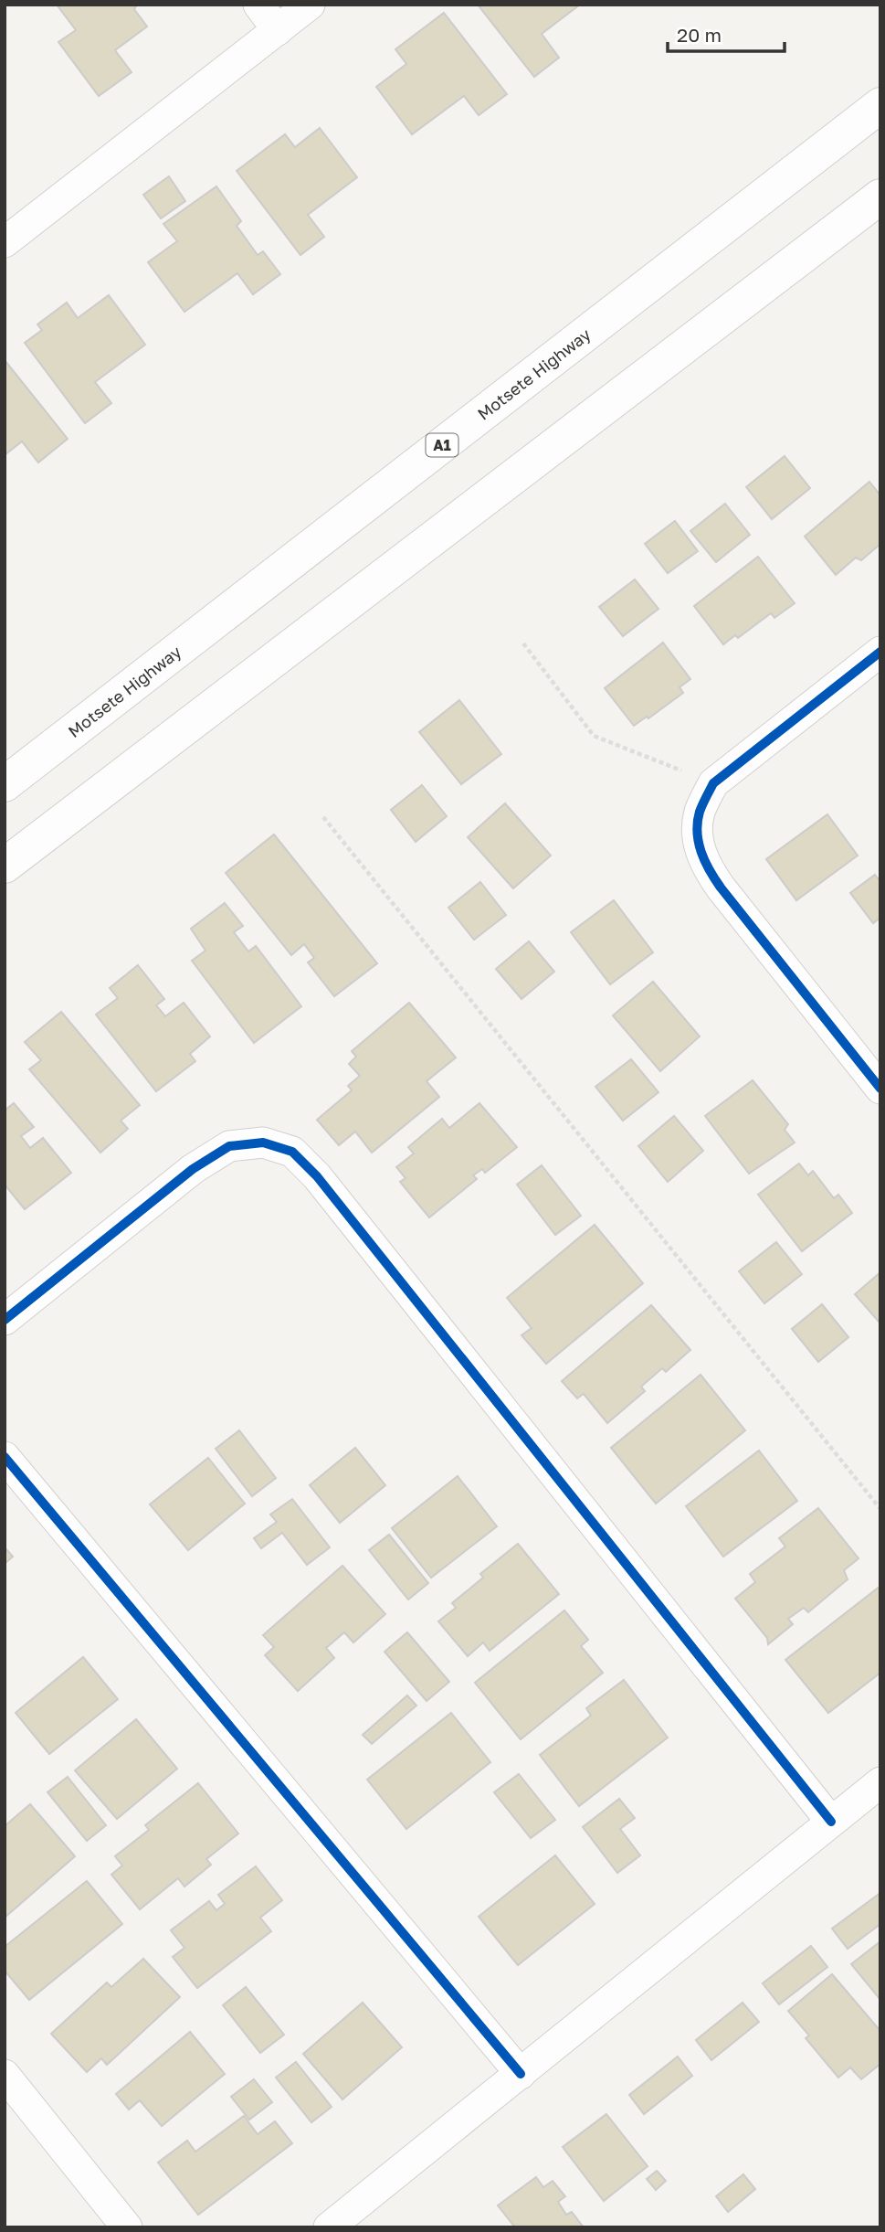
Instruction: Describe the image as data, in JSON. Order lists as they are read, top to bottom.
{
  "streets": {
    "highway": ["Motsete Highway", "A1"]
  },
  "scale_bar": "20 m"
}
